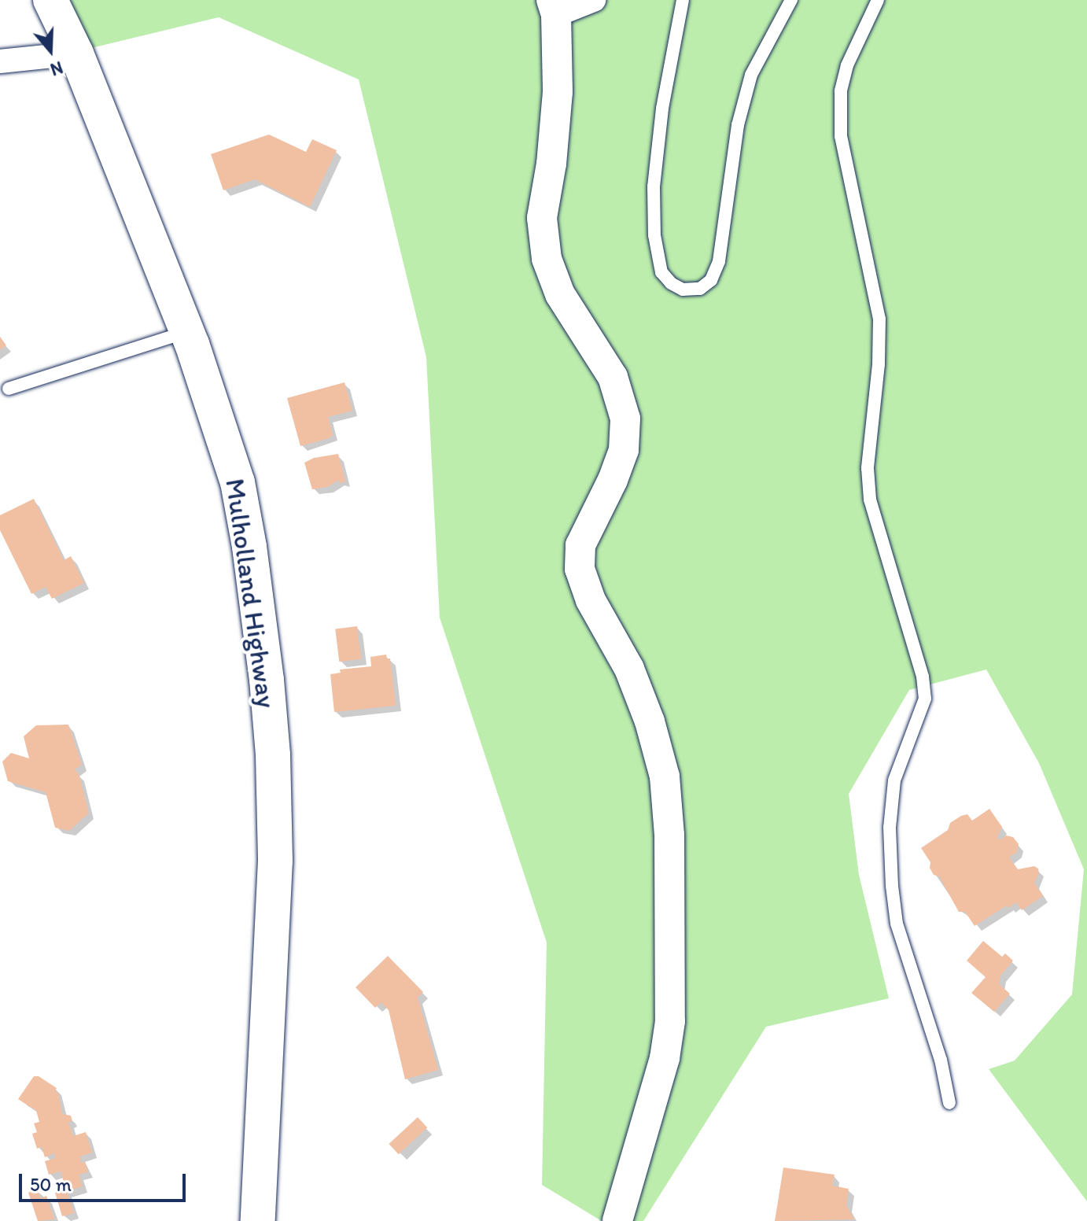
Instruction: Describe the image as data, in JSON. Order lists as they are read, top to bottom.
{
  "streets": {
    "main road": ["Mulholland Highway"]
  },
  "scale_bar": "50 m",
  "north": "bottom"
}
